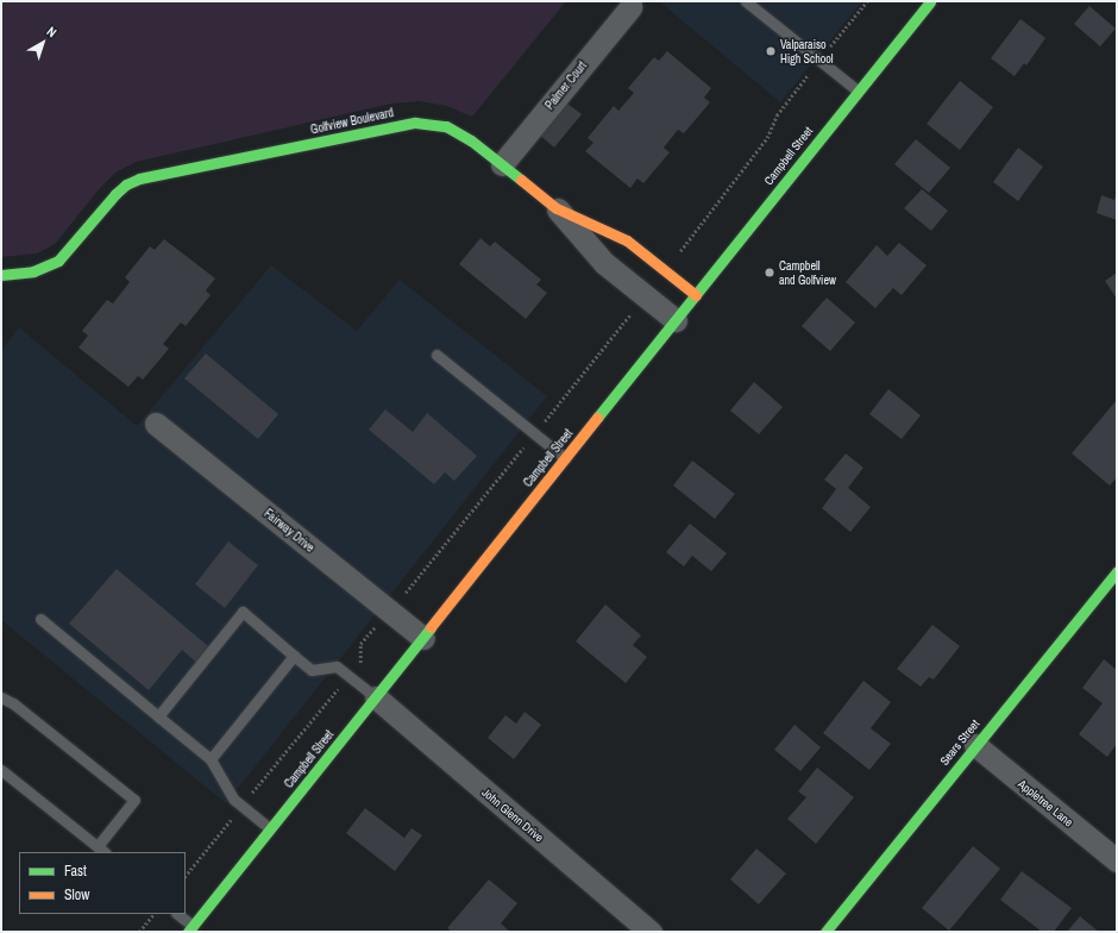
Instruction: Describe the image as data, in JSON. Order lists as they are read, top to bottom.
{
  "streets": {
    "street": [
      "Palmer Court",
      "Golfview Boulevard",
      "Campbell Street",
      "Fairway Drive",
      "Sears Street",
      "Appletree Lane",
      "John Glenn Drive"
    ]
  },
  "crossings": [
    ["Palmer Court", "Golfview Boulevard"],
    ["Golfview Boulevard", "Campbell Street"],
    ["Campbell Street", "Fairway Drive"],
    ["Campbell Street", "John Glenn Drive"],
    ["Sears Street", "Appletree Lane"]
  ],
  "places": ["Valparaiso High School", "Campbell and Golfview"],
  "legend": ["Fast", "Slow"],
  "north": "top right"
}
